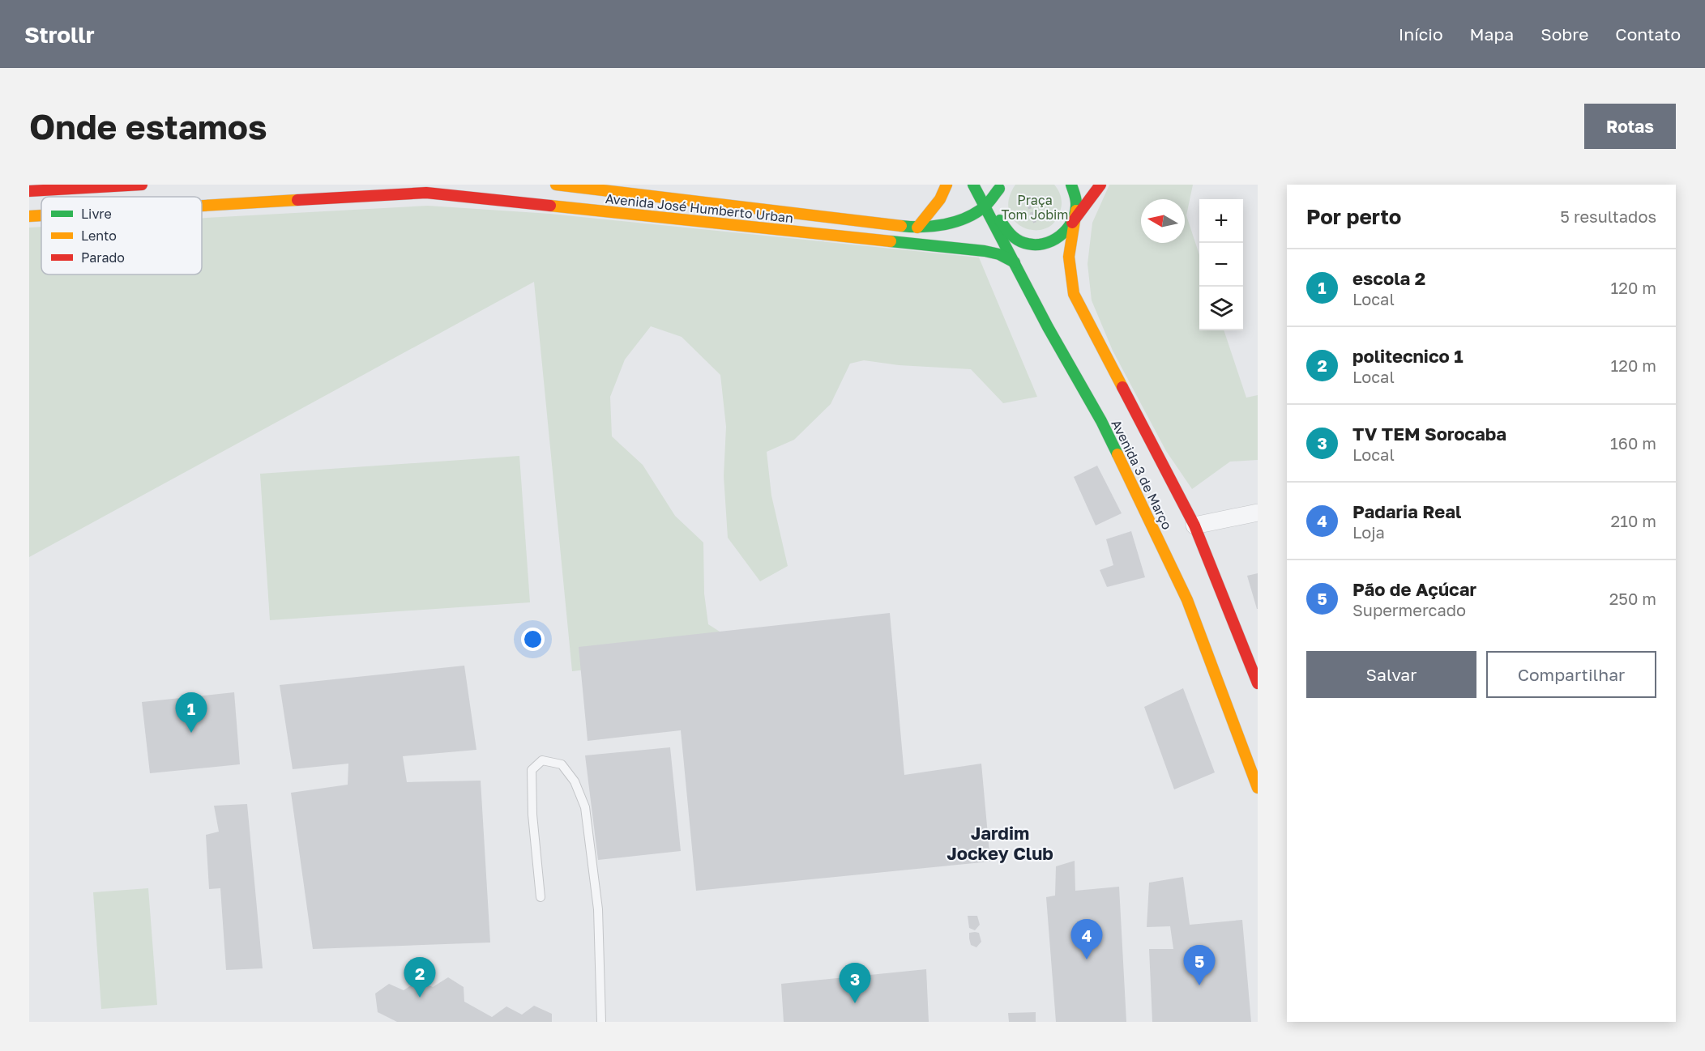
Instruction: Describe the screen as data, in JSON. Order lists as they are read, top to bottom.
{
  "streets": {
    "street": ["Avenida José Humberto Urban", "Avenida 3 de Março"]
  },
  "crossings": [
    ["Avenida José Humberto Urban", "Avenida 3 de Março"]
  ],
  "districts": ["Jardim Jockey Club"],
  "parks": ["Praça Tom Jobim"],
  "legend": ["Livre", "Lento", "Parado"],
  "north": "left",
  "page": {
    "header": "Strollr",
    "nav": [
      "Início",
      "Mapa",
      "Sobre",
      "Contato"
    ],
    "buttons": [
      "Rotas",
      ["Salvar", "Compartilhar"]
    ],
    "title": "Onde estamos",
    "heading": ["Por perto", "5 resultados"],
    "map_buttons": ["+", "−"],
    "list": [
      {
        "mark": "1",
        "name": "escola 2",
        "note": "Local",
        "value": "120 m"
      },
      {
        "mark": "2",
        "name": "politecnico 1",
        "note": "Local",
        "value": "120 m"
      },
      {
        "mark": "3",
        "name": "TV TEM Sorocaba",
        "note": "Local",
        "value": "160 m"
      },
      {
        "mark": "4",
        "name": "Padaria Real",
        "note": "Loja",
        "value": "210 m"
      },
      {
        "mark": "5",
        "name": "Pão de Açúcar",
        "note": "Supermercado",
        "value": "250 m"
      }
    ],
    "pins": [
      "1",
      "4",
      "5",
      "2",
      "3"
    ]
  }
}
